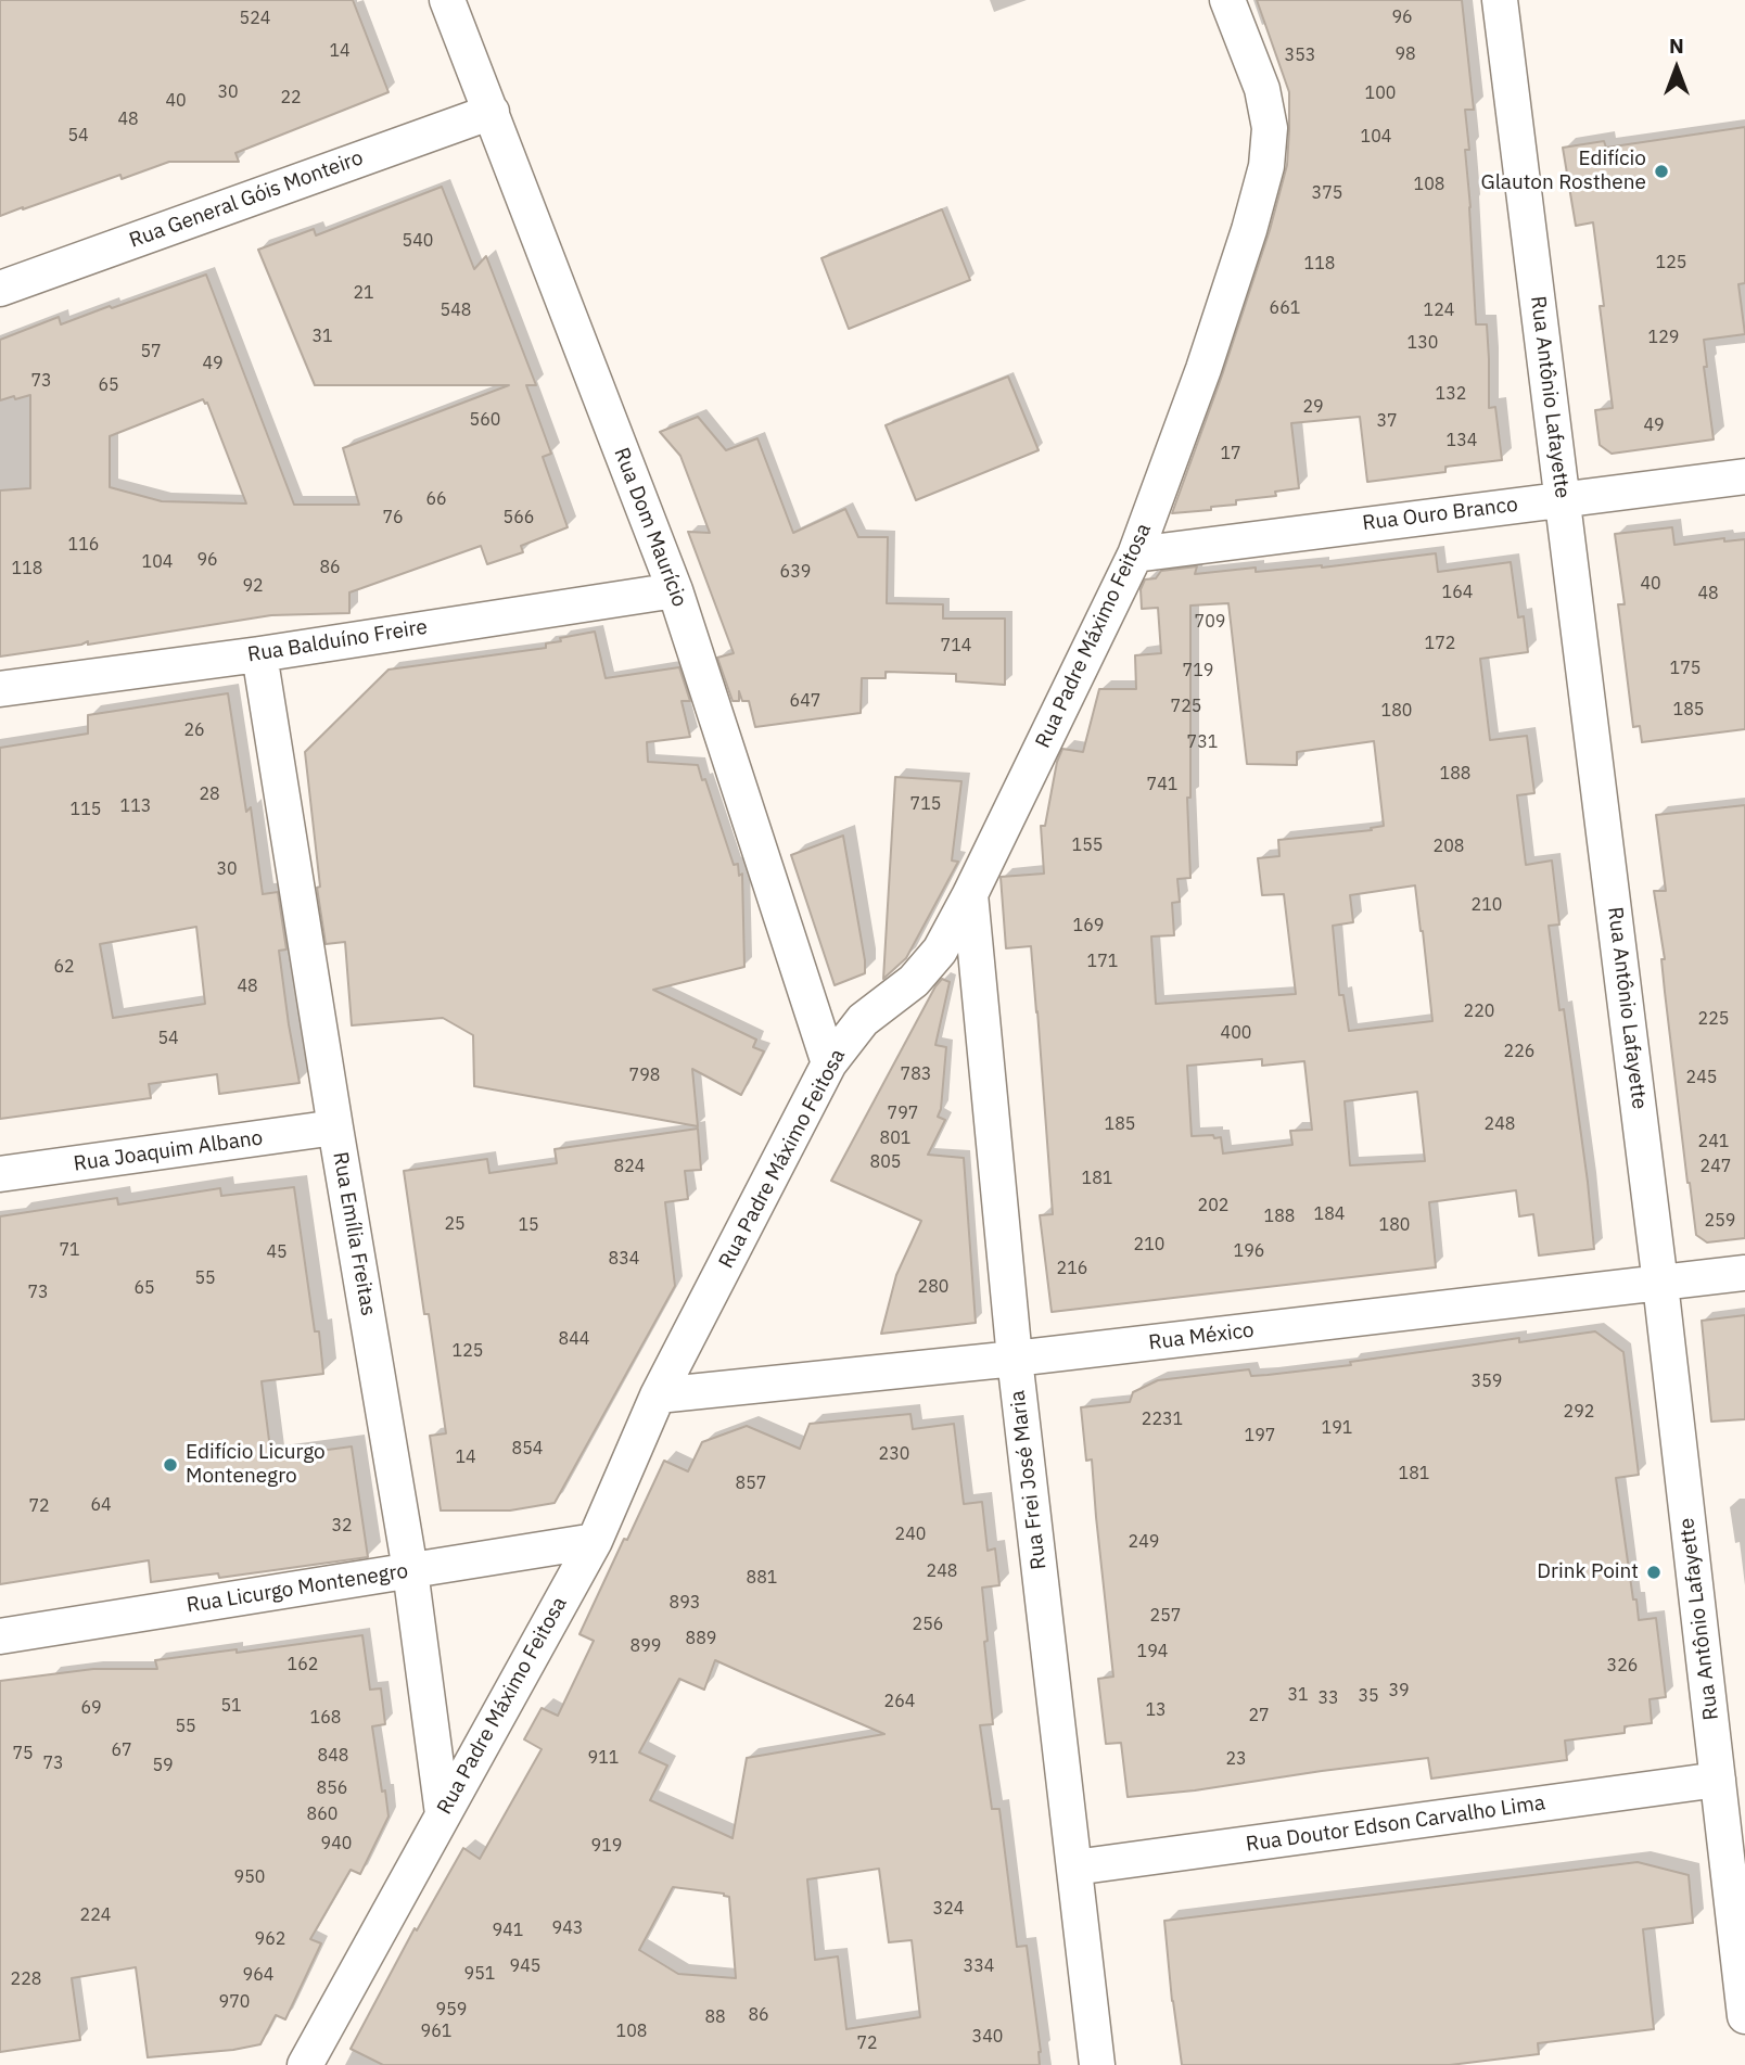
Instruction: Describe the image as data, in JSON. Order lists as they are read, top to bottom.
{
  "streets": {
    "street": [
      "Rua General Góis Monteiro",
      "Rua Antônio Lafayette",
      "Rua Ouro Branco",
      "Rua Dom Maurício",
      "Rua Padre Máximo Feitosa",
      "Rua Balduíno Freire",
      "Rua Joaquim Albano",
      "Rua Emília Freitas",
      "Rua México",
      "Rua Frei José Maria",
      "Rua Licurgo Montenegro",
      "Rua Doutor Edson Carvalho Lima"
    ]
  },
  "crossings": [
    ["Rua General Góis Monteiro", "Rua Dom Maurício"],
    ["Rua Antônio Lafayette", "Rua Ouro Branco"],
    ["Rua Antônio Lafayette", "Rua México"],
    ["Rua Antônio Lafayette", "Rua Doutor Edson Carvalho Lima"],
    ["Rua Ouro Branco", "Rua Padre Máximo Feitosa"],
    ["Rua Dom Maurício", "Rua Padre Máximo Feitosa"],
    ["Rua Dom Maurício", "Rua Balduíno Freire"],
    ["Rua Padre Máximo Feitosa", "Rua Emília Freitas"],
    ["Rua Padre Máximo Feitosa", "Rua México"],
    ["Rua Padre Máximo Feitosa", "Rua Frei José Maria"],
    ["Rua Padre Máximo Feitosa", "Rua Licurgo Montenegro"],
    ["Rua Balduíno Freire", "Rua Emília Freitas"],
    ["Rua Joaquim Albano", "Rua Emília Freitas"],
    ["Rua Emília Freitas", "Rua Licurgo Montenegro"],
    ["Rua México", "Rua Frei José Maria"],
    ["Rua Frei José Maria", "Rua Doutor Edson Carvalho Lima"]
  ],
  "places": ["Edifício Glauton Rosthene", "Edifício Licurgo Montenegro", "Drink Point"],
  "house_numbers": [
    "96",
    "524",
    "14",
    "98",
    "353",
    "30",
    "100",
    "22",
    "40",
    "48",
    "54",
    "104",
    "108",
    "375",
    "540",
    "125",
    "118",
    "21",
    "661",
    "548",
    "124",
    "31",
    "129",
    "130",
    "57",
    "49",
    "73",
    "65",
    "132",
    "29",
    "560",
    "37",
    "49",
    "134",
    "17",
    "66",
    "76",
    "566",
    "116",
    "96",
    "104",
    "86",
    "118",
    "639",
    "40",
    "92",
    "164",
    "48",
    "709",
    "172",
    "714",
    "175",
    "719",
    "647",
    "725",
    "185",
    "180",
    "26",
    "731",
    "188",
    "741",
    "28",
    "715",
    "113",
    "115",
    "155",
    "208",
    "30",
    "210",
    "169",
    "171",
    "62",
    "48",
    "220",
    "225",
    "400",
    "54",
    "226",
    "783",
    "798",
    "245",
    "797",
    "185",
    "248",
    "801",
    "241",
    "805",
    "824",
    "247",
    "181",
    "202",
    "184",
    "188",
    "259",
    "25",
    "15",
    "180",
    "210",
    "71",
    "196",
    "45",
    "834",
    "216",
    "55",
    "280",
    "65",
    "73",
    "844",
    "125",
    "359",
    "292",
    "2231",
    "191",
    "197",
    "854",
    "230",
    "14",
    "181",
    "857",
    "64",
    "72",
    "32",
    "240",
    "249",
    "248",
    "881",
    "893",
    "257",
    "256",
    "889",
    "899",
    "194",
    "162",
    "326",
    "39",
    "31",
    "35",
    "33",
    "264",
    "51",
    "69",
    "13",
    "27",
    "168",
    "55",
    "67",
    "75",
    "848",
    "911",
    "23",
    "73",
    "59",
    "856",
    "860",
    "940",
    "919",
    "950",
    "324",
    "224",
    "943",
    "941",
    "962",
    "945",
    "334",
    "951",
    "964",
    "228",
    "970",
    "959",
    "86",
    "88",
    "961",
    "108",
    "340",
    "72"
  ],
  "north": "top"
}
